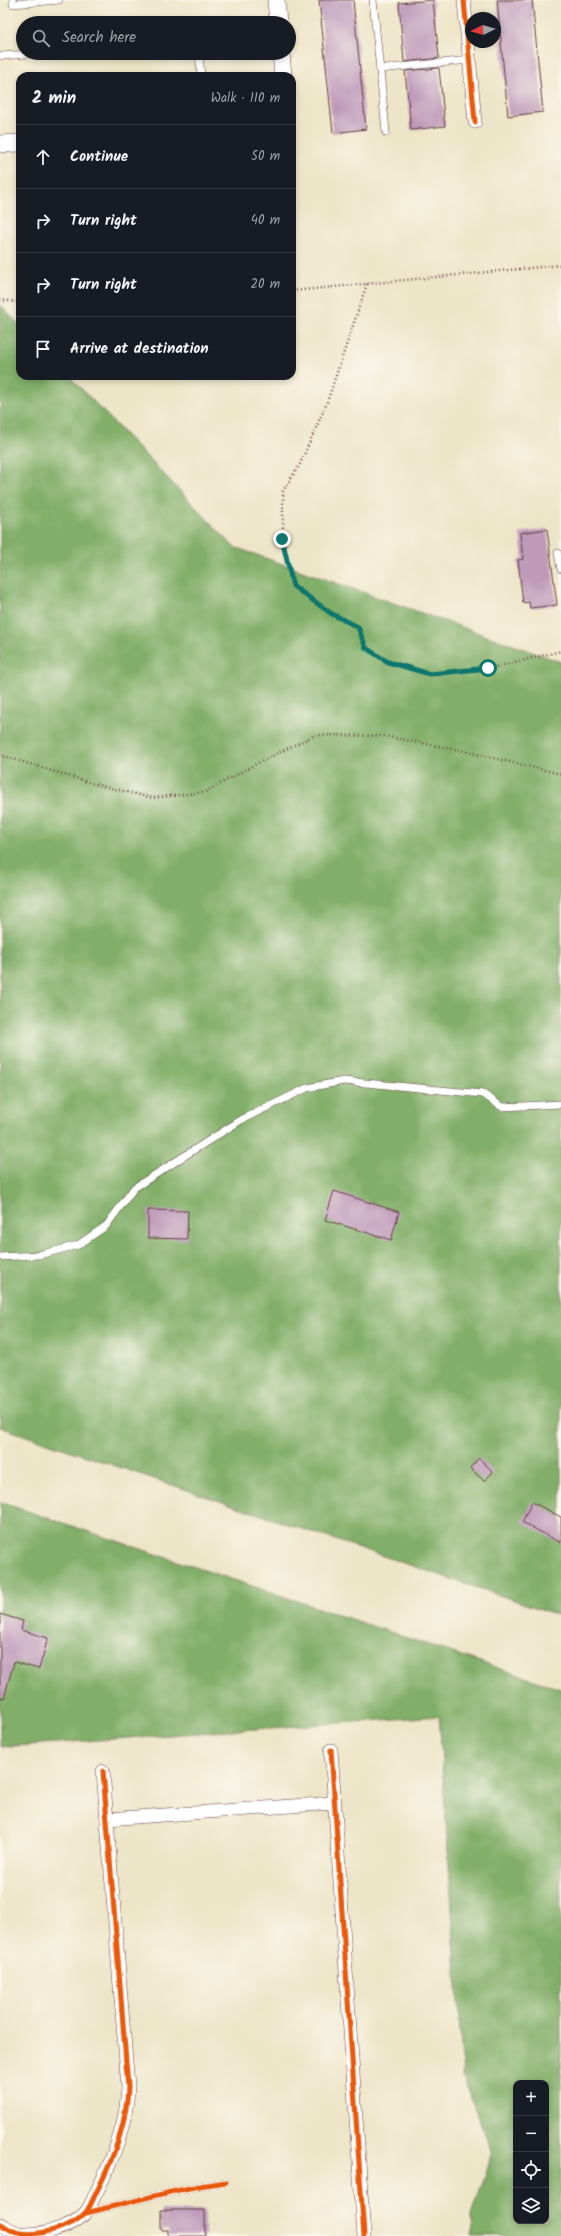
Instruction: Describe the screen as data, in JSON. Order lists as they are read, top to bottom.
{
  "north": "left",
  "page": {
    "search": "Search here",
    "heading": ["2 min", "Walk · 110 m"],
    "list": [
      ["Continue", "50 m"],
      ["Turn right", "40 m"],
      ["Turn right", "20 m"],
      "Arrive at destination"
    ],
    "map_buttons": ["+", "−"]
  }
}
